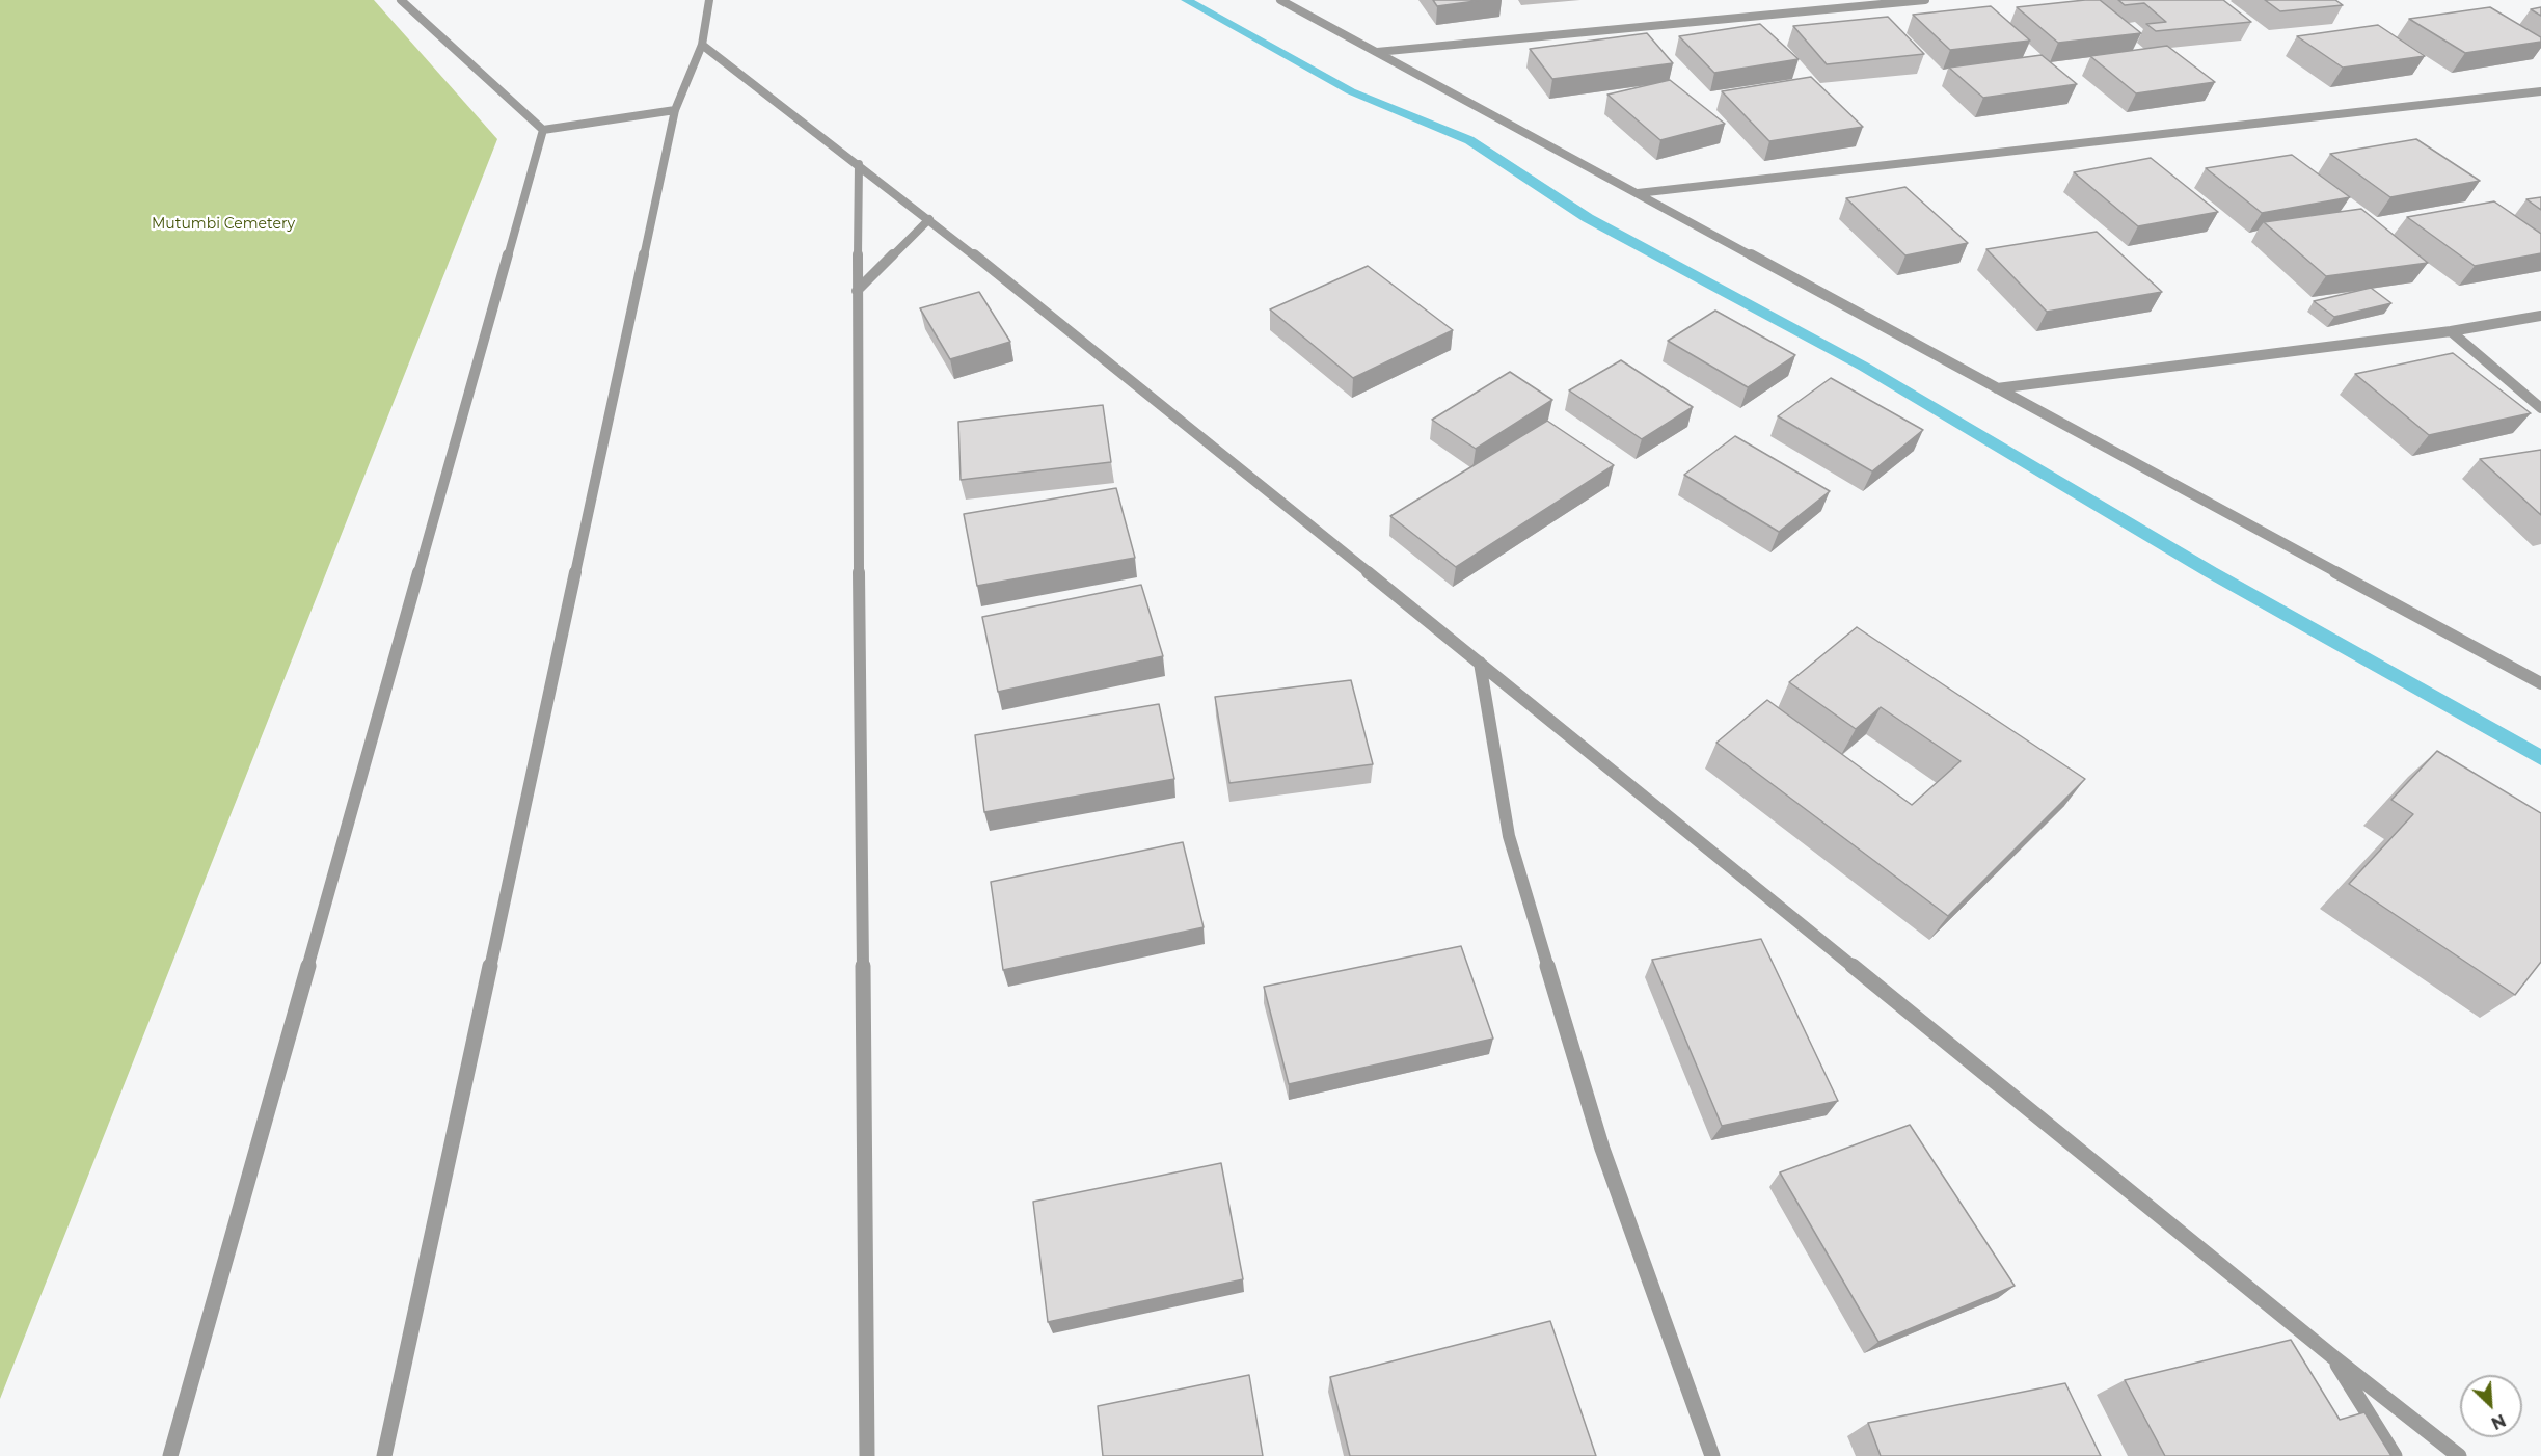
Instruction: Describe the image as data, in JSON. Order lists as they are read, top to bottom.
{
  "parks": ["Mutumbi Cemetery"],
  "north": "bottom right"
}
